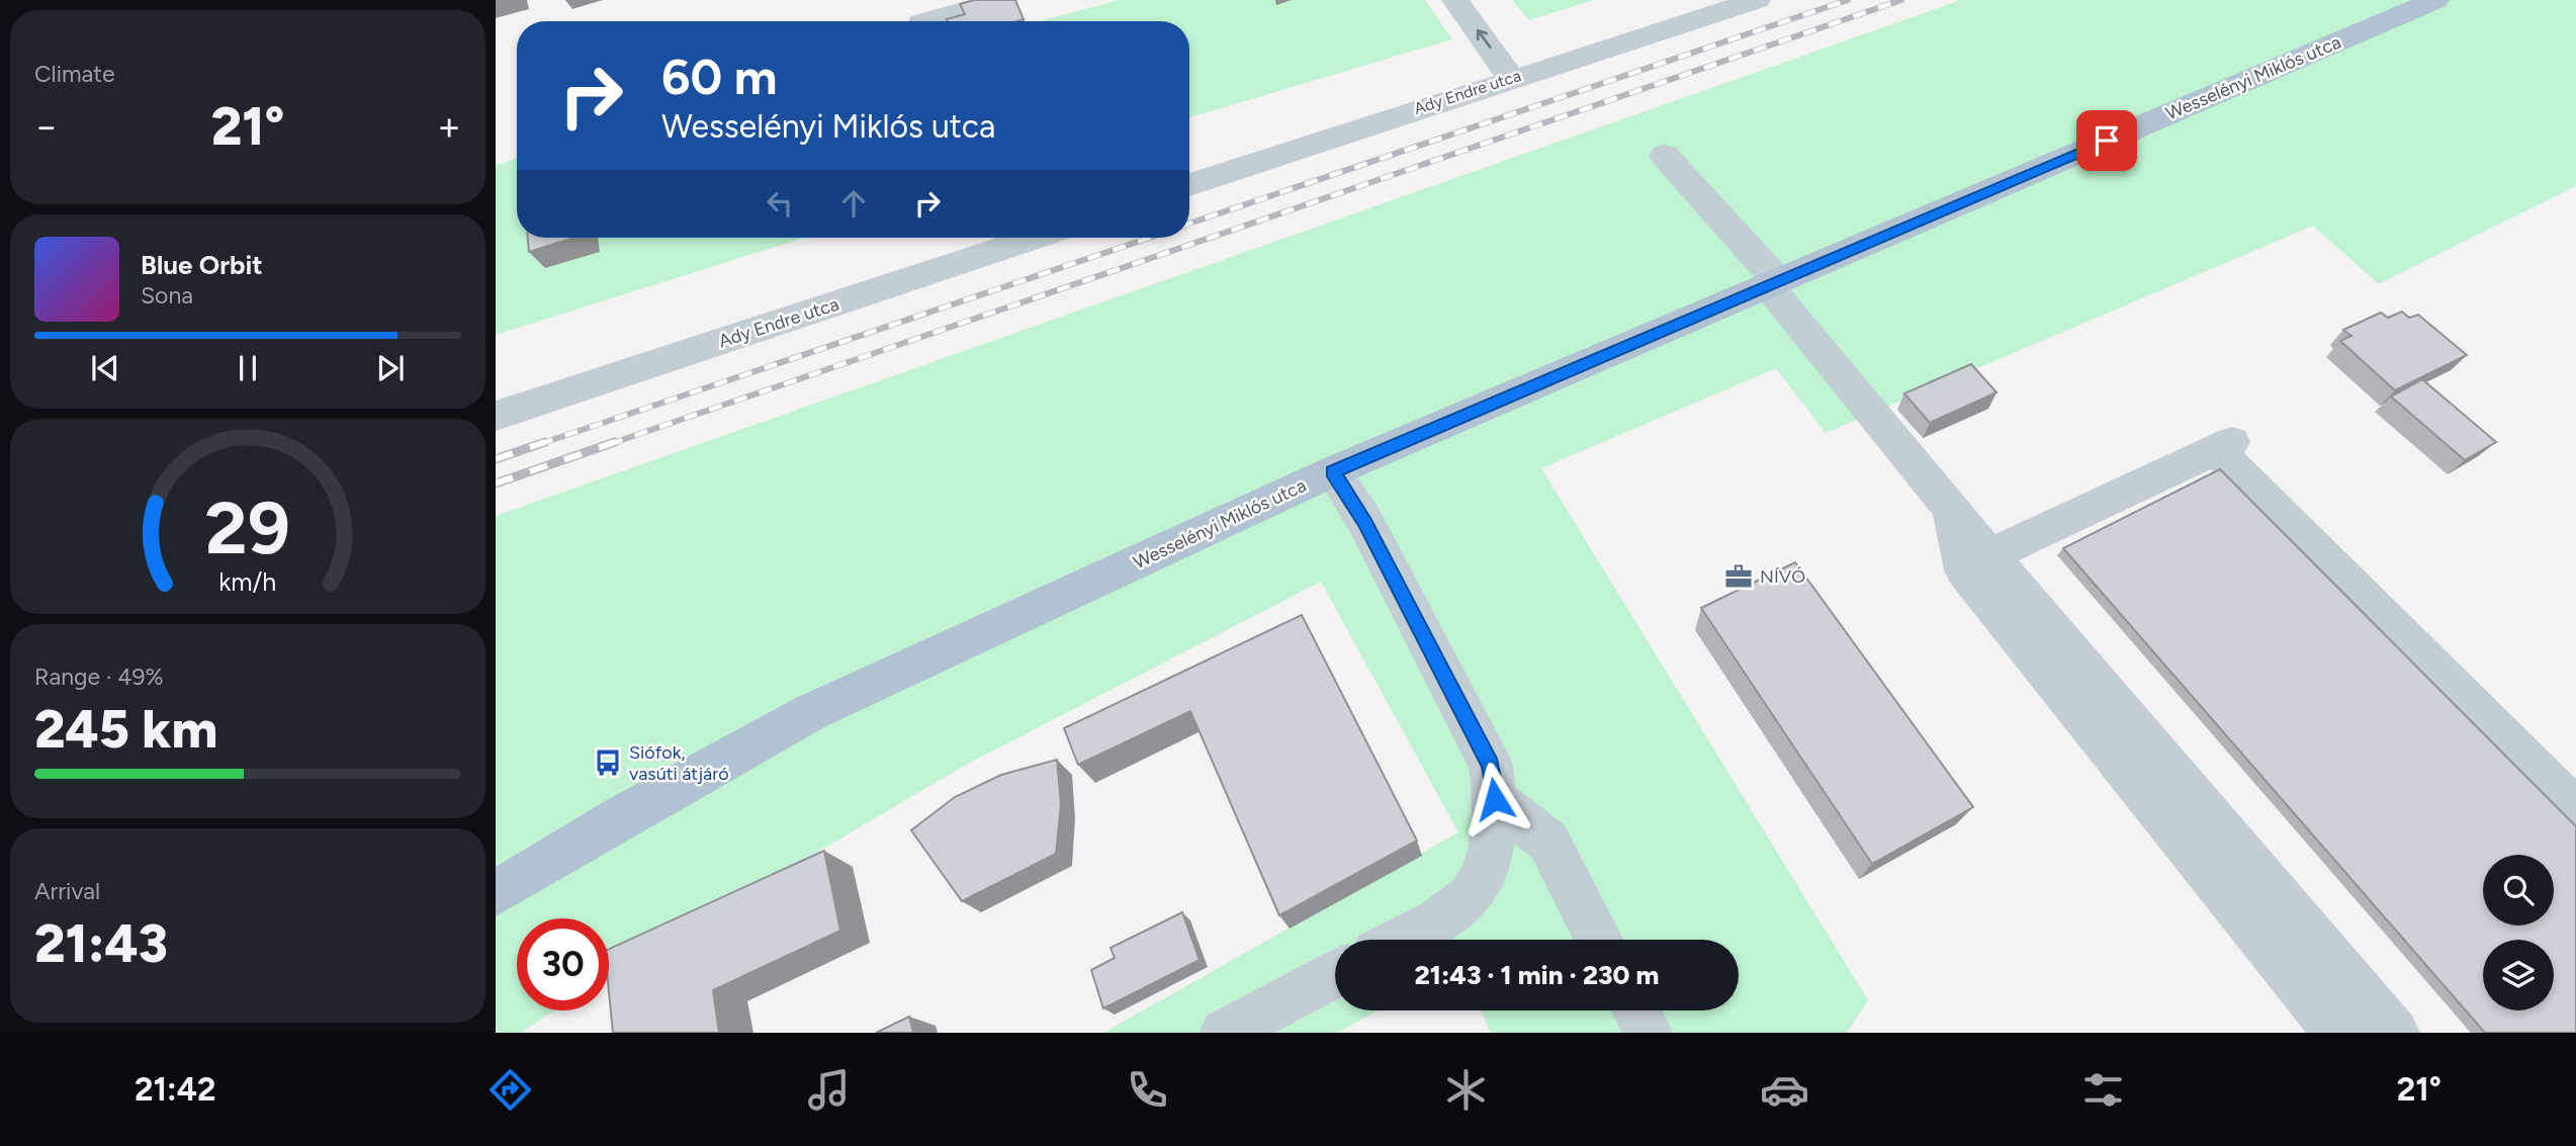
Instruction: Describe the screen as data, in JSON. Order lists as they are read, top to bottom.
{
  "streets": {
    "main road": ["Wesselényi Miklós utca"],
    "street": ["Ady Endre utca"]
  },
  "places": {
    "office": ["NÍVÓ"],
    "bus stop": ["Siófok, vasúti átjáró"]
  },
  "page": {
    "tile": [
      "Climate",
      ["Range · 49%", "245 km"],
      ["Arrival", "21:43"]
    ],
    "turn": ["60 m", "Wesselényi Miklós utca"],
    "heat": ["−", "21°", "+"],
    "song": ["Blue Orbit", "Sona"],
    "limit": "30",
    "trip": "21:43 · 1 min · 230 m",
    "tabs": ["21:42", "21°"],
    "gauge": ["29", "km/h"]
  }
}
